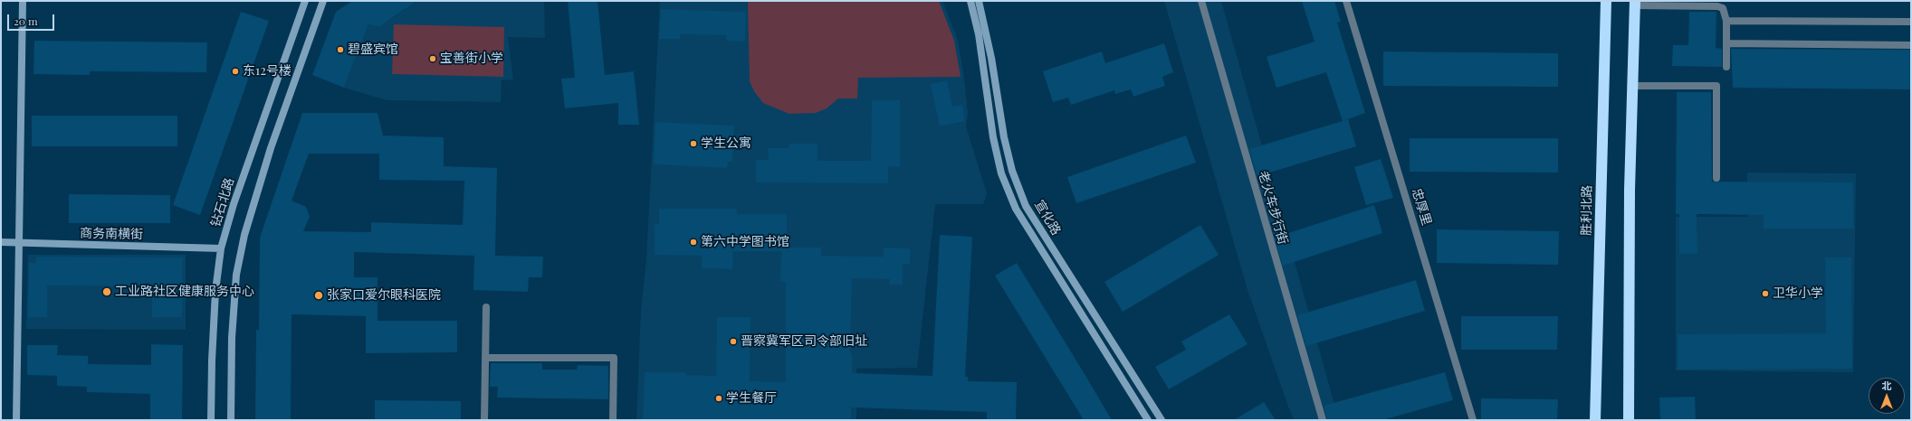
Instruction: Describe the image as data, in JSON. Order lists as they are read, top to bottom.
{
  "streets": {
    "highway": ["胜利北路"],
    "main road": ["钻石北路", "宣化路", "商务南横街"],
    "street": ["忠厚里", "老火车步行街"]
  },
  "crossings": [
    ["钻石北路", "商务南横街"]
  ],
  "places": [
    "碧盛宾馆",
    "宝善街小学",
    "东12号楼",
    "学生公寓",
    "第六中学图书馆",
    "工业路社区健康服务中心",
    "卫华小学",
    "张家口爱尔眼科医院",
    "晋察冀军区司令部旧址",
    "学生餐厅"
  ],
  "scale_bar": "20 m",
  "north": "top"
}
